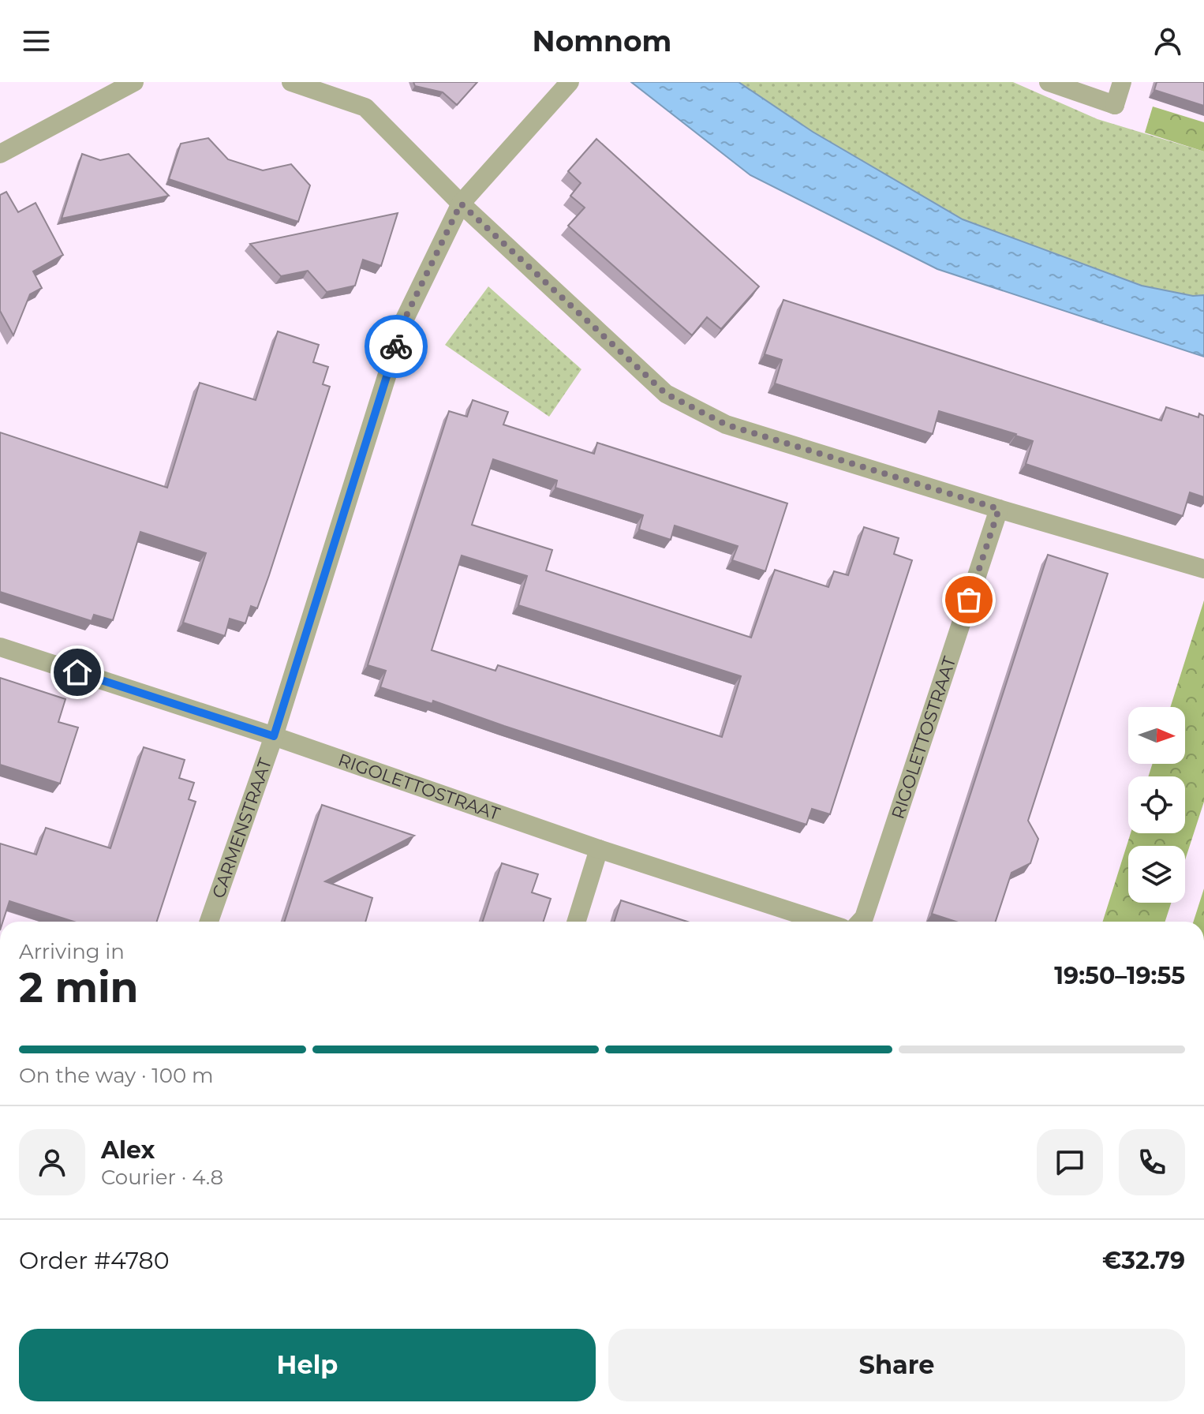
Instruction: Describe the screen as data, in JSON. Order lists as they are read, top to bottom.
{
  "streets": {
    "street": ["RIGOLETTOSTRAAT", "CARMENSTRAAT"]
  },
  "crossings": [
    ["RIGOLETTOSTRAAT", "CARMENSTRAAT"]
  ],
  "north": "right",
  "page": {
    "header": "Nomnom",
    "heading": ["2 min", "Arriving in", "19:50–19:55"],
    "panel": [
      "Alex",
      "Courier · 4.8",
      "Order #4780",
      "€32.79"
    ],
    "bar": "On the way · 100 m",
    "buttons": ["Help", "Share"]
  }
}
